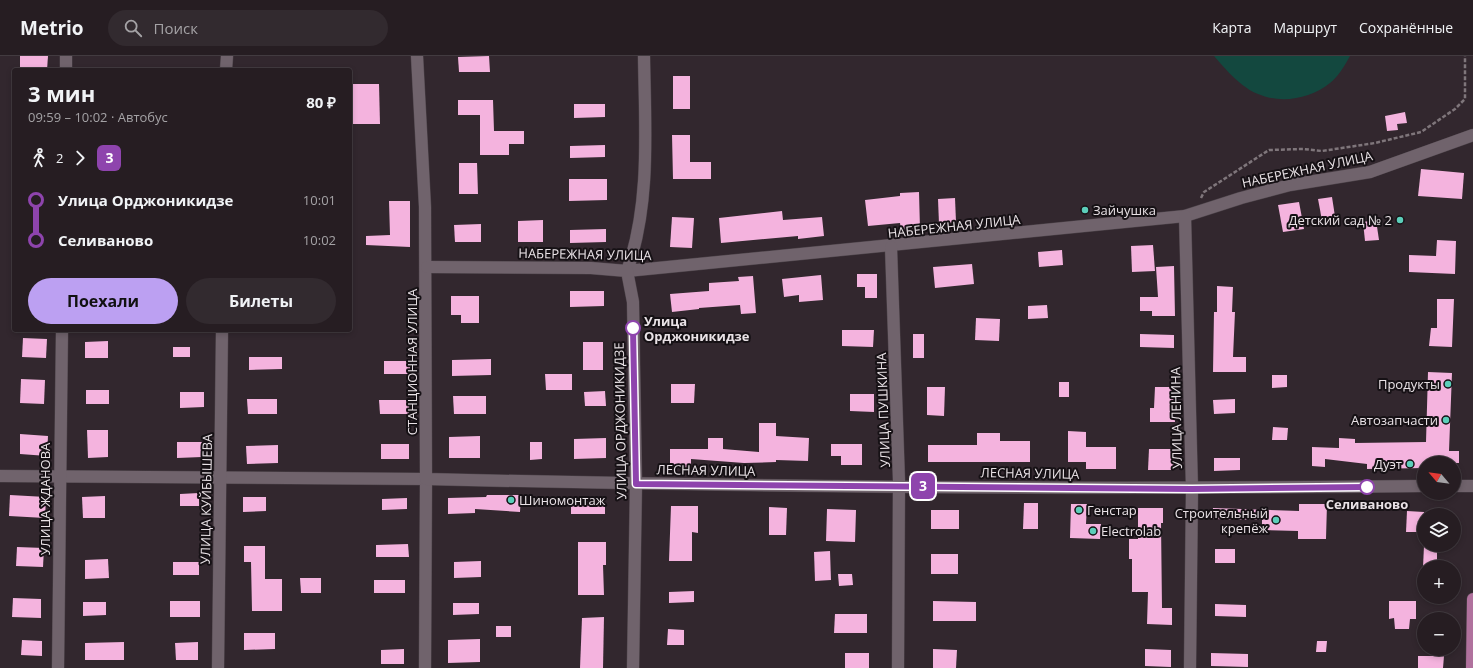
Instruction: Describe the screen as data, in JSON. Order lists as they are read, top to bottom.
{
  "streets": {
    "street": [
      "НАБЕРЕЖНАЯ УЛИЦА",
      "СТАНЦИОННАЯ УЛИЦА",
      "УЛИЦА ПУШКИНА",
      "УЛИЦА ЛЕНИНА",
      "УЛИЦА ОРДЖОНИКИДЗЕ",
      "ЛЕСНАЯ УЛИЦА",
      "УЛИЦА ЖДАНОВА",
      "УЛИЦА КУЙБЫШЕВА"
    ]
  },
  "crossings": [
    ["НАБЕРЕЖНАЯ УЛИЦА", "СТАНЦИОННАЯ УЛИЦА"],
    ["НАБЕРЕЖНАЯ УЛИЦА", "УЛИЦА ПУШКИНА"],
    ["НАБЕРЕЖНАЯ УЛИЦА", "УЛИЦА ЛЕНИНА"],
    ["НАБЕРЕЖНАЯ УЛИЦА", "УЛИЦА ОРДЖОНИКИДЗЕ"],
    ["СТАНЦИОННАЯ УЛИЦА", "ЛЕСНАЯ УЛИЦА"],
    ["УЛИЦА ПУШКИНА", "ЛЕСНАЯ УЛИЦА"],
    ["УЛИЦА ЛЕНИНА", "ЛЕСНАЯ УЛИЦА"],
    ["УЛИЦА ОРДЖОНИКИДЗЕ", "ЛЕСНАЯ УЛИЦА"],
    ["ЛЕСНАЯ УЛИЦА", "УЛИЦА ЖДАНОВА"],
    ["ЛЕСНАЯ УЛИЦА", "УЛИЦА КУЙБЫШЕВА"]
  ],
  "places": [
    "Зайчушка",
    "Детский сад № 2",
    "Улица Орджоникидзе",
    "Продукты",
    "Автозапчасти",
    "Дуэт",
    "Селиваново",
    "Шиномонтаж",
    "Генстар",
    "Строительный крепёж",
    "Electrolab"
  ],
  "lines": ["bus line 3"],
  "north": "top left",
  "page": {
    "header": "Metrio",
    "search": "Поиск",
    "nav": ["Карта", "Маршрут", "Сохранённые"],
    "on_map": "3",
    "heading": ["3 мин", "09:59 – 10:02 · Автобус", "80 ₽"],
    "legs": ["2", "3"],
    "list": [
      {
        "name": "Улица Орджоникидзе",
        "value": "10:01"
      },
      {
        "name": "Селиваново",
        "value": "10:02"
      }
    ],
    "buttons": ["Поехали", "Билеты"],
    "map_buttons": ["+", "−"]
  }
}
